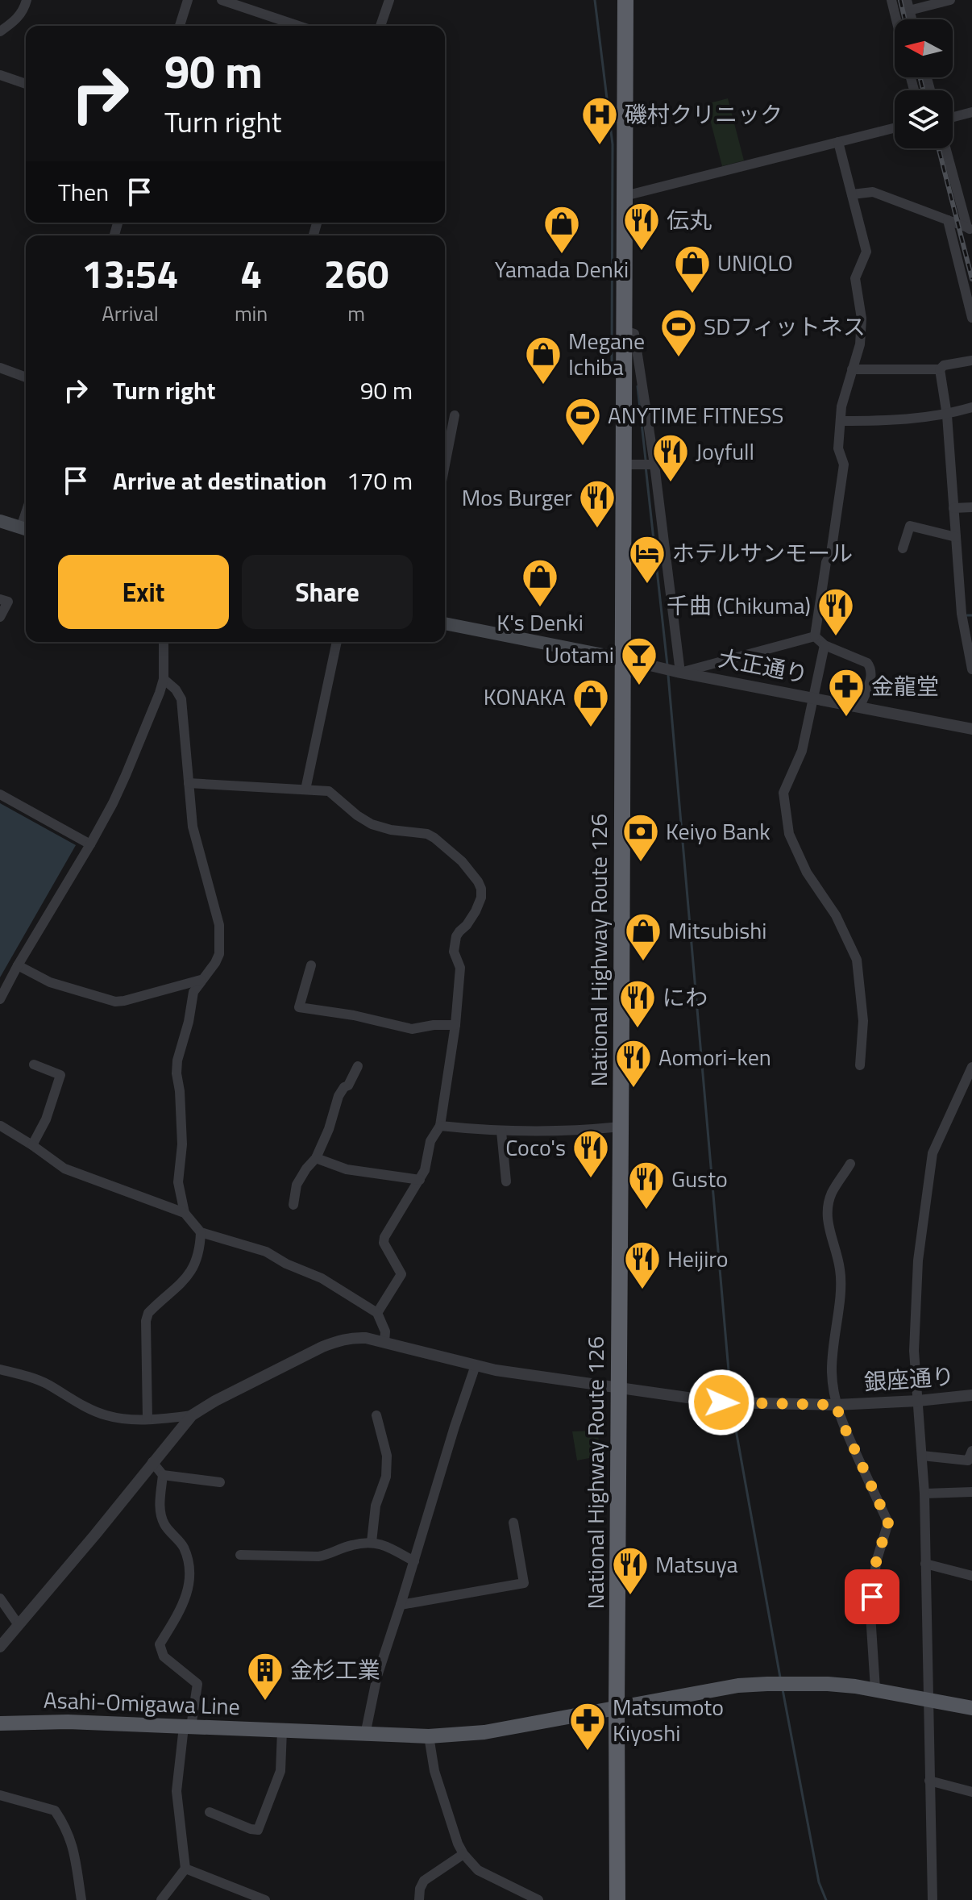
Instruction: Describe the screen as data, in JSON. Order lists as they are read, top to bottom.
{
  "streets": {
    "highway": ["National Highway Route 126"],
    "main road": ["Asahi-Omigawa Line"],
    "street": ["大正通り", "銀座通り"]
  },
  "crossings": [
    ["大正通り", "National Highway Route 126"],
    ["National Highway Route 126", "銀座通り"],
    ["National Highway Route 126", "Asahi-Omigawa Line"]
  ],
  "places": {
    "hospital": ["磯村クリニック"],
    "restaurant": [
      "伝丸",
      "Joyfull",
      "Mos Burger",
      "千曲 (Chikuma)",
      "にわ",
      "Aomori-ken",
      "Coco's",
      "Gusto",
      "Heijiro",
      "Matsuya"
    ],
    "shop": [
      "Yamada Denki",
      "UNIQLO",
      "Megane Ichiba",
      "K's Denki",
      "KONAKA",
      "Mitsubishi"
    ],
    "sports": ["SDフィットネス", "ANYTIME FITNESS"],
    "hotel": ["ホテルサンモール"],
    "bar": ["Uotami"],
    "pharmacy": ["金龍堂", "Matsumoto Kiyoshi"],
    "bank": ["Keiyo Bank"],
    "building": ["金杉工業"]
  },
  "north": "left",
  "page": {
    "turn": ["90 m", "Turn right"],
    "then": "Then",
    "eta": [
      "13:54",
      "Arrival",
      "4",
      "min",
      "260",
      "m"
    ],
    "list": [
      {
        "name": "Turn right",
        "value": "90 m"
      },
      {
        "name": "Arrive at destination",
        "value": "170 m"
      }
    ],
    "buttons": ["Exit", "Share"]
  }
}
